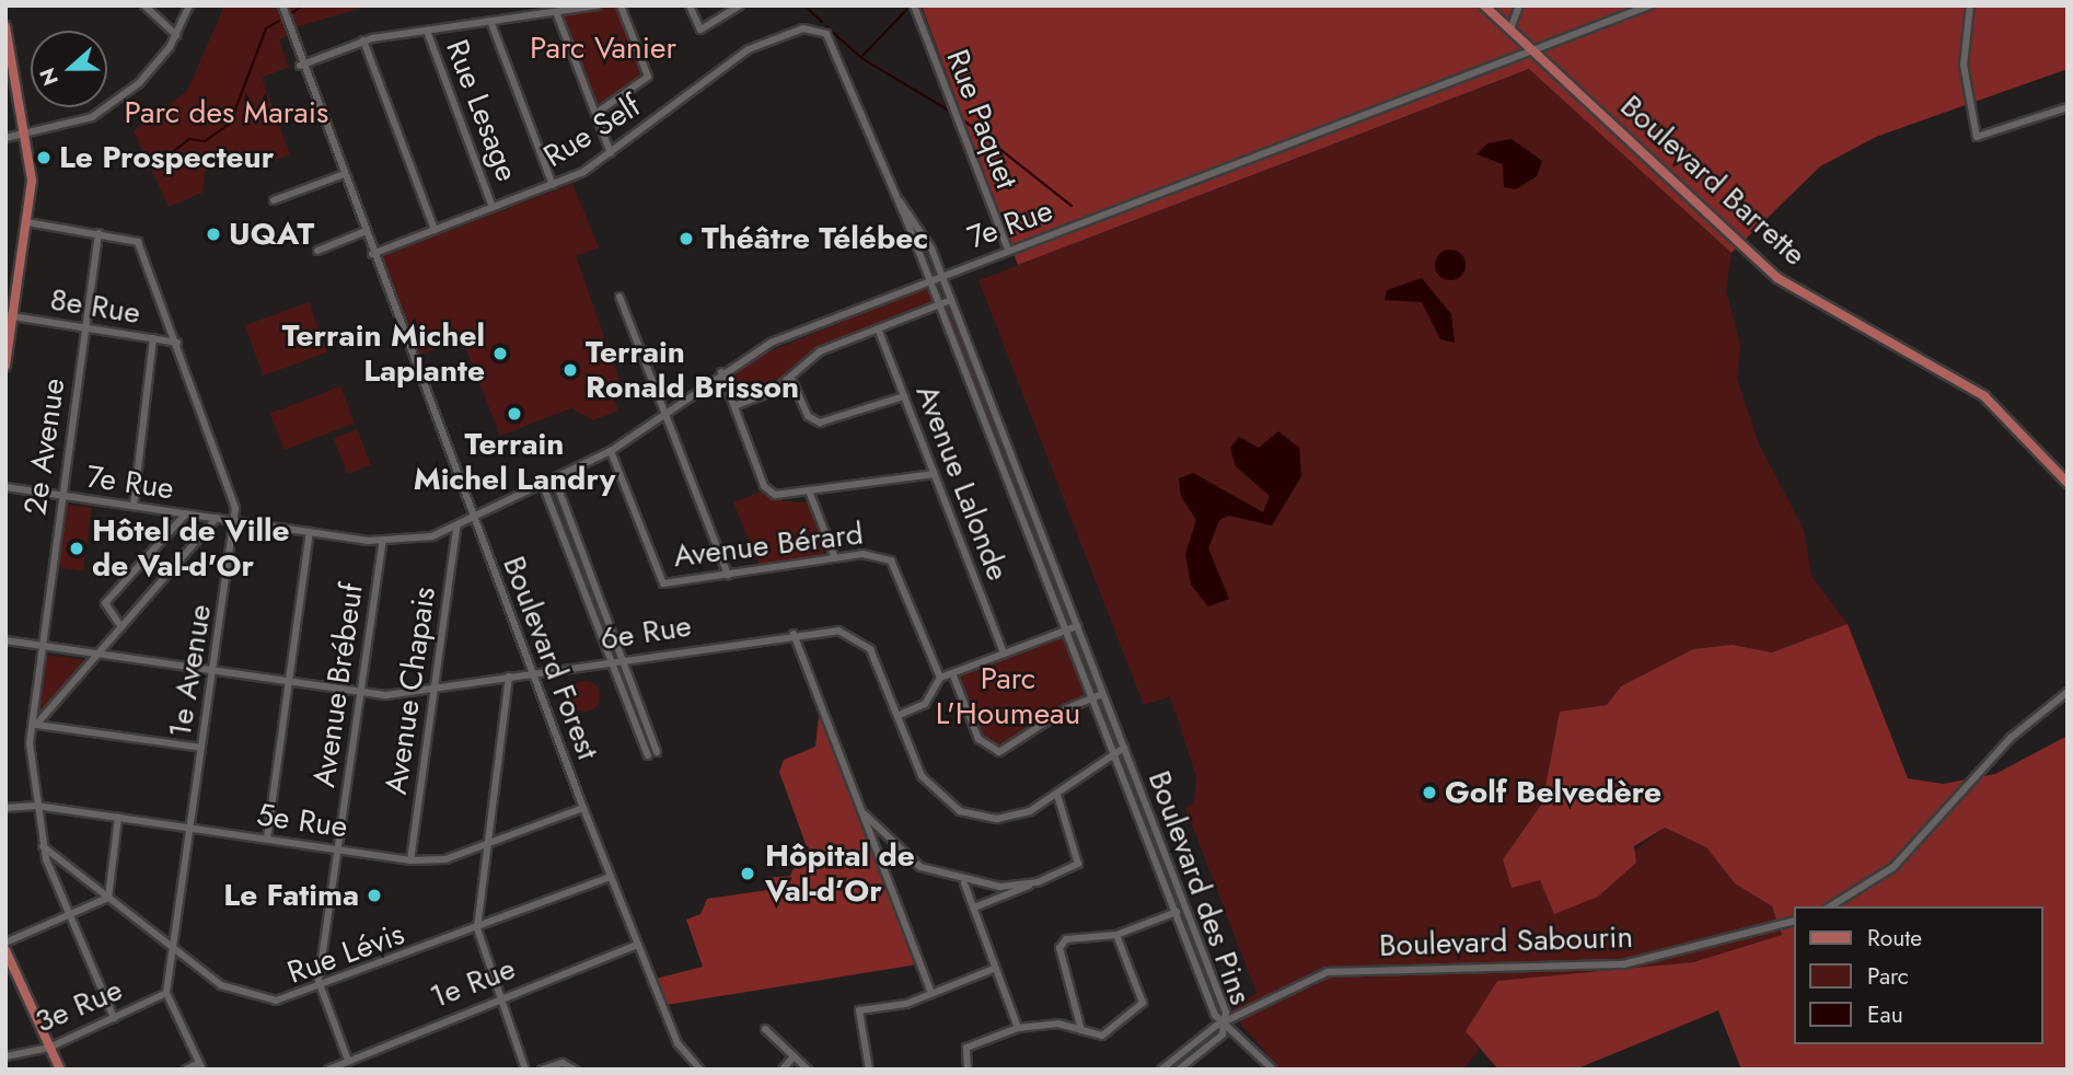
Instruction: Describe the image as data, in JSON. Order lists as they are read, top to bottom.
{
  "streets": {
    "main road": ["Boulevard Barrette"],
    "street": [
      "Rue Lesage",
      "Rue Paquet",
      "Rue Self",
      "7e Rue",
      "8e Rue",
      "2e Avenue",
      "Avenue Lalonde",
      "Avenue Bérard",
      "6e Rue",
      "Boulevard Forest",
      "1e Avenue",
      "Avenue Brébeuf",
      "Avenue Chapais",
      "5e Rue",
      "Boulevard des Pins",
      "Boulevard Sabourin",
      "Rue Lévis",
      "1e Rue",
      "3e Rue"
    ]
  },
  "crossings": [
    ["Rue Lesage", "Rue Self"],
    ["Rue Paquet", "7e Rue"],
    ["Rue Self", "7e Rue"],
    ["Rue Self", "Boulevard Forest"],
    ["Rue Self", "Boulevard des Pins"],
    ["Boulevard Barrette", "7e Rue"],
    ["7e Rue", "2e Avenue"],
    ["7e Rue", "Avenue Bérard"],
    ["7e Rue", "Boulevard Forest"],
    ["7e Rue", "1e Avenue"],
    ["7e Rue", "Avenue Brébeuf"],
    ["7e Rue", "Avenue Chapais"],
    ["7e Rue", "Boulevard des Pins"],
    ["8e Rue", "2e Avenue"],
    ["8e Rue", "1e Avenue"],
    ["2e Avenue", "6e Rue"],
    ["2e Avenue", "1e Avenue"],
    ["2e Avenue", "5e Rue"],
    ["2e Avenue", "Rue Lévis"],
    ["2e Avenue", "3e Rue"],
    ["6e Rue", "Boulevard Forest"],
    ["6e Rue", "1e Avenue"],
    ["6e Rue", "Avenue Brébeuf"],
    ["6e Rue", "Avenue Chapais"],
    ["6e Rue", "Boulevard des Pins"],
    ["Boulevard Forest", "5e Rue"],
    ["Boulevard Forest", "Rue Lévis"],
    ["Boulevard Forest", "1e Rue"],
    ["1e Avenue", "5e Rue"],
    ["1e Avenue", "Rue Lévis"],
    ["1e Avenue", "3e Rue"],
    ["Avenue Brébeuf", "5e Rue"],
    ["Avenue Brébeuf", "Rue Lévis"],
    ["Avenue Brébeuf", "1e Rue"],
    ["Avenue Chapais", "5e Rue"],
    ["Boulevard des Pins", "Boulevard Sabourin"]
  ],
  "parks": ["Parc Vanier", "Parc des Marais", "Parc L'Houmeau"],
  "places": [
    "Le Prospecteur",
    "UQAT",
    "Théâtre Télébec",
    "Terrain Michel Laplante",
    "Terrain Ronald Brisson",
    "Terrain Michel Landry",
    "Hôtel de Ville de Val-d'Or",
    "Golf Belvedère",
    "Hôpital de Val-d’Or",
    "Le Fatima"
  ],
  "legend": ["Route", "Parc", "Eau"],
  "north": "left"
}
